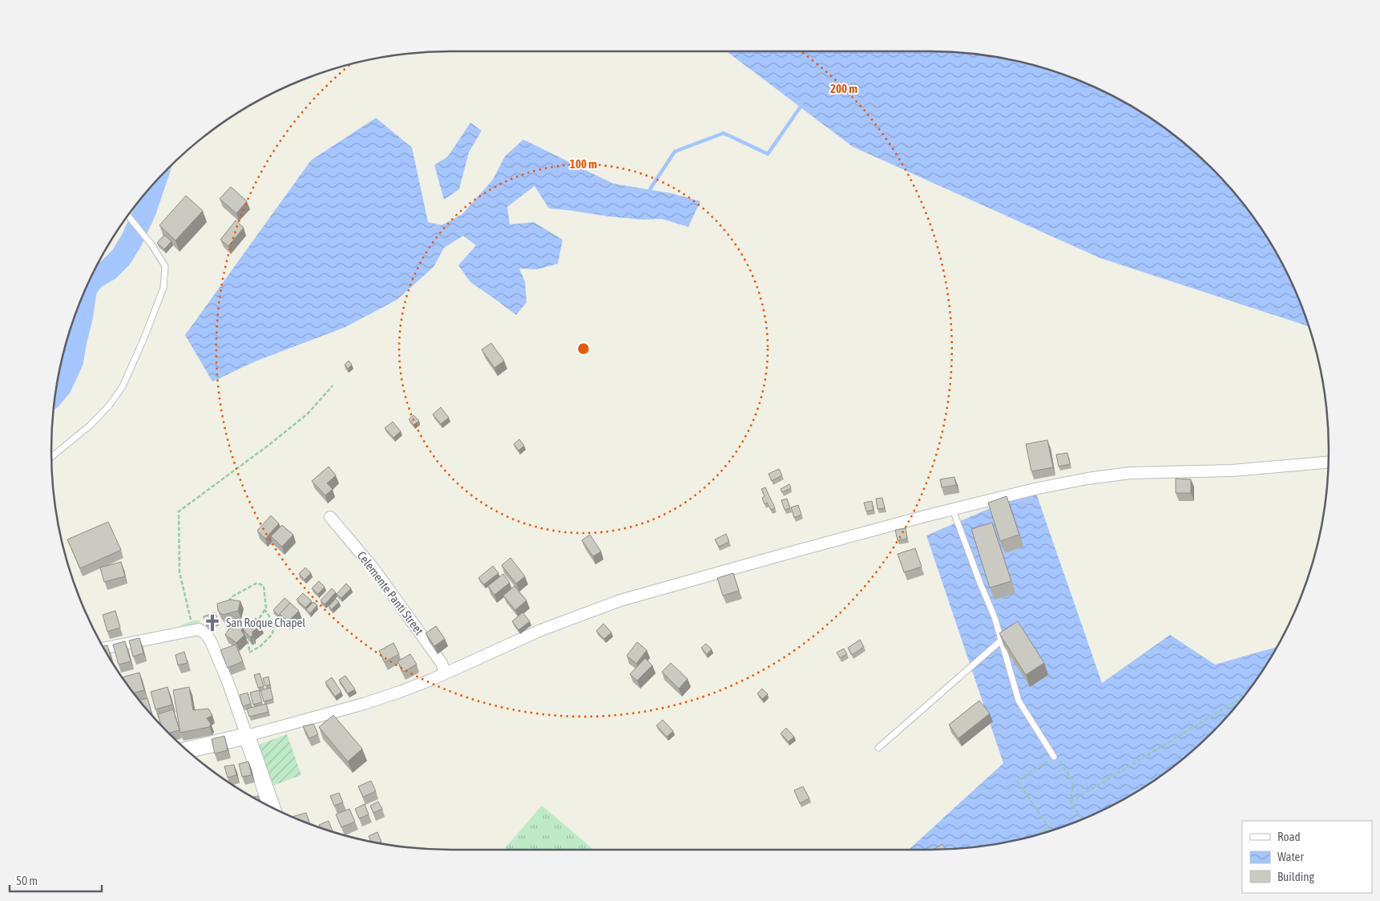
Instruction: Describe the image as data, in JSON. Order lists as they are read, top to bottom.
{
  "streets": {
    "street": ["Celemente Panti Street"]
  },
  "places": {
    "church": ["San Roque Chapel"]
  },
  "legend": ["Road", "Water", "Building"],
  "scale_bar": "50 m",
  "rings": ["200 m", "100 m"]
}
